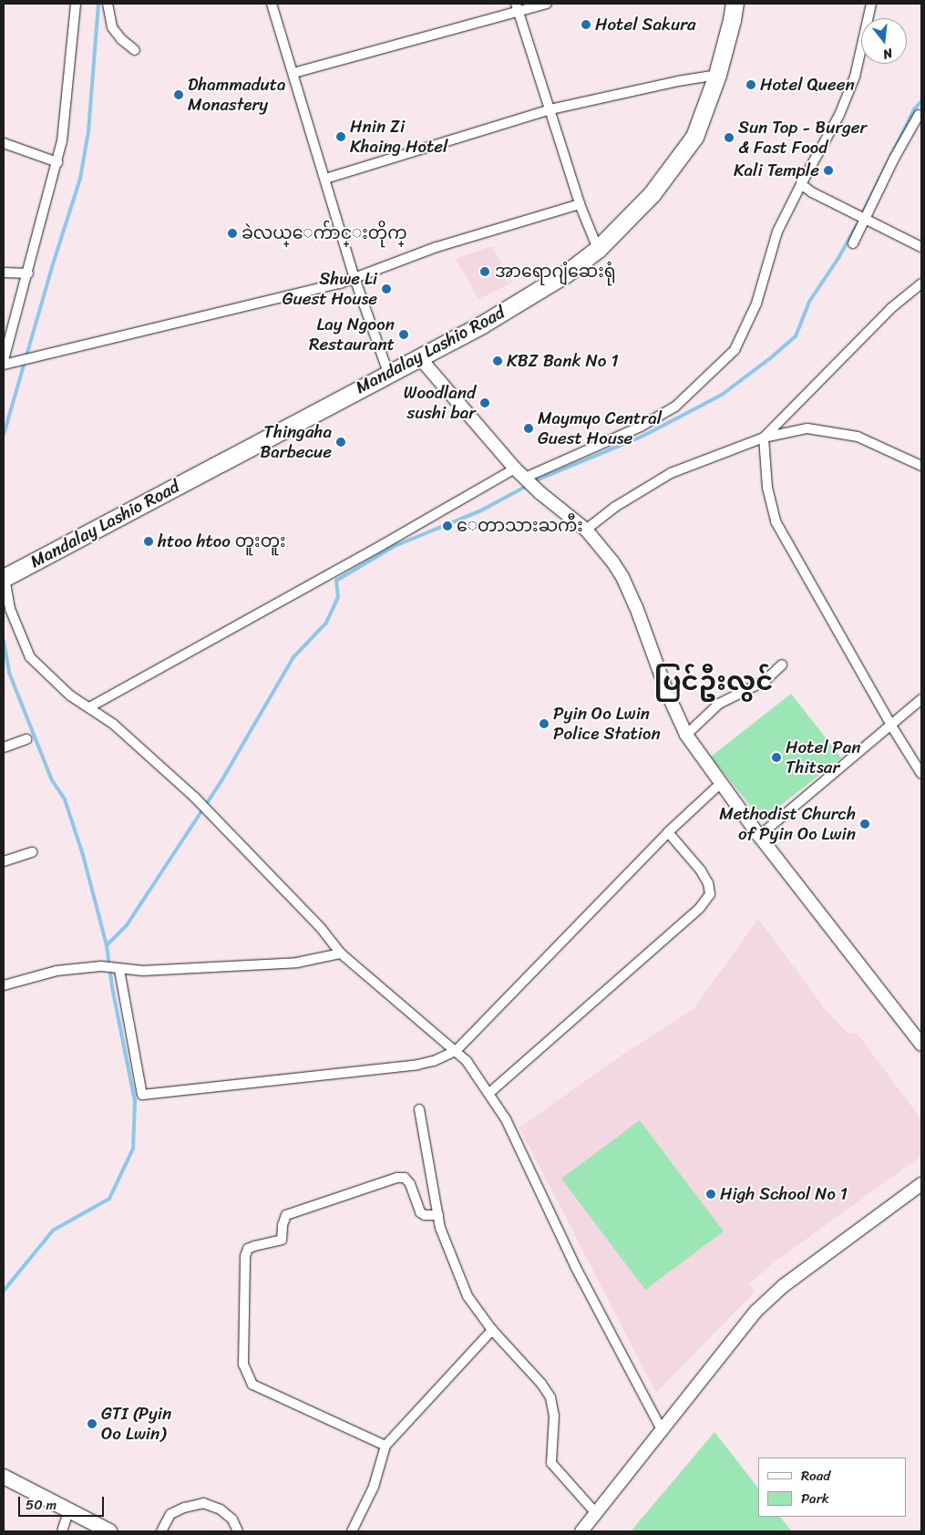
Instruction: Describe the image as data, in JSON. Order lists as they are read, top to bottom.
{
  "streets": {
    "highway": ["Mandalay Lashio Road"]
  },
  "districts": ["ပြင်ဦးလွင်"],
  "places": [
    "Hotel Sakura",
    "Hotel Queen",
    "Dhammaduta Monastery",
    "Hnin Zi Khaing Hotel",
    "Sun Top - Burger & Fast Food",
    "Kali Temple",
    "ခဲလယ္ေက်ာင္းတိုက္",
    "အာရောဂျံဆေးရုံ",
    "Shwe Li Guest House",
    "Lay Ngoon Restaurant",
    "KBZ Bank No 1",
    "Woodland sushi bar",
    "Maymyo Central Guest House",
    "Thingaha Barbecue",
    "ေတာသားႀကီး",
    "htoo htoo တူးတူး",
    "Pyin Oo Lwin Police Station",
    "Hotel Pan Thitsar",
    "Methodist Church of Pyin Oo Lwin",
    "High School No 1",
    "GTI (Pyin Oo Lwin)"
  ],
  "legend": ["Road", "Park"],
  "scale_bar": "50 m",
  "north": "bottom"
}
